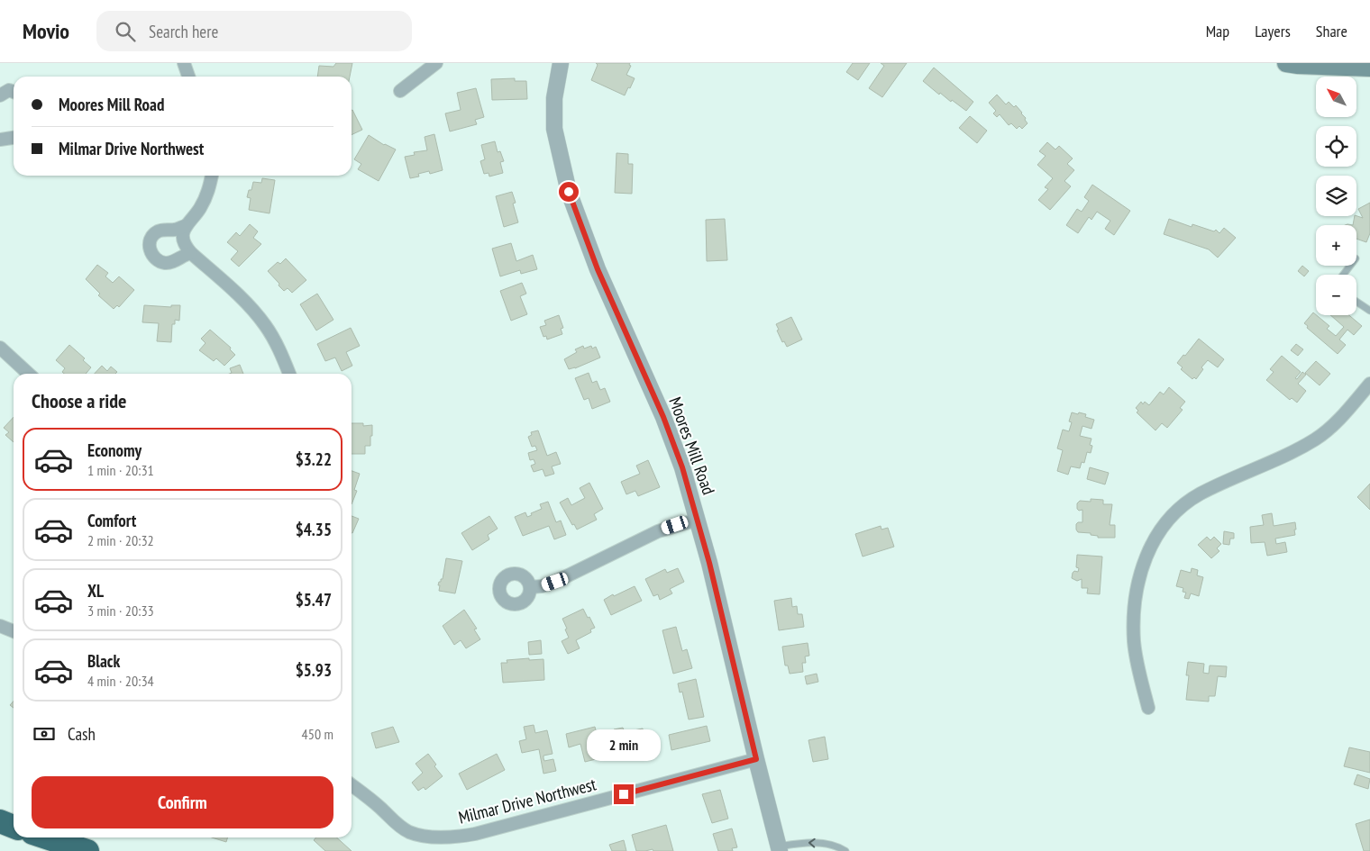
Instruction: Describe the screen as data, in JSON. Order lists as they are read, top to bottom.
{
  "streets": {
    "street": ["Moores Mill Road", "Milmar Drive Northwest"]
  },
  "crossings": [
    ["Moores Mill Road", "Milmar Drive Northwest"]
  ],
  "north": "top left",
  "page": {
    "header": "Movio",
    "search": "Search here",
    "nav": ["Map", "Layers", "Share"],
    "map_buttons": ["+", "−"],
    "banner": ["Moores Mill Road", "Milmar Drive Northwest"],
    "heading": "Choose a ride",
    "list": [
      {
        "name": "Economy",
        "note": "1 min · 20:31",
        "value": "$3.22"
      },
      {
        "name": "Comfort",
        "note": "2 min · 20:32",
        "value": "$4.35"
      },
      {
        "name": "XL",
        "note": "3 min · 20:33",
        "value": "$5.47"
      },
      {
        "name": "Black",
        "note": "4 min · 20:34",
        "value": "$5.93"
      }
    ],
    "pay": ["Cash", "450 m"],
    "bubble": "2 min",
    "buttons": "Confirm"
  }
}
